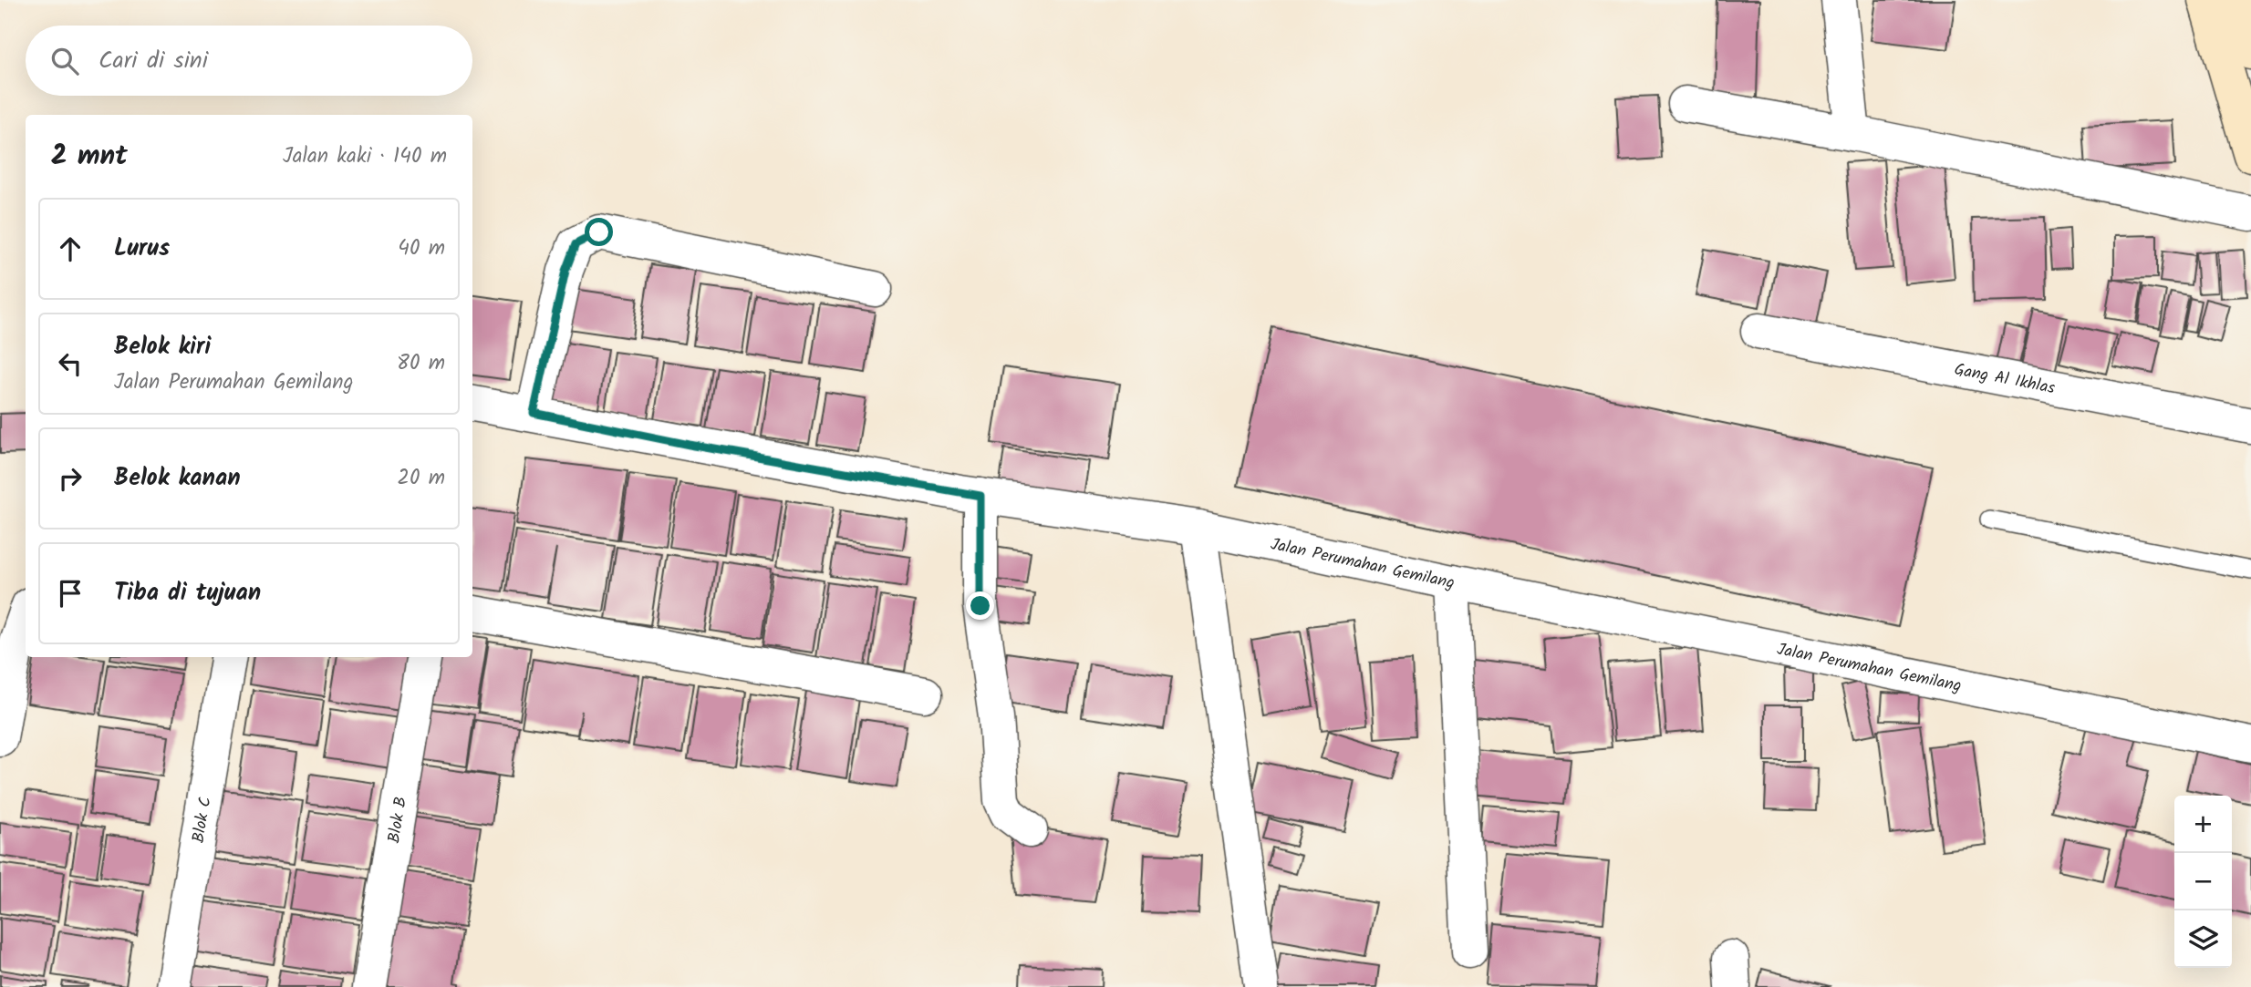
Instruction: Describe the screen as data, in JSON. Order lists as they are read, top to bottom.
{
  "streets": {
    "street": [
      "Gang Al Ikhlas",
      "Jalan Perumahan Gemilang",
      "Blok C",
      "Blok B"
    ]
  },
  "page": {
    "search": "Cari di sini",
    "heading": ["2 mnt", "Jalan kaki · 140 m"],
    "list": [
      ["Lurus", "40 m"],
      ["Belok kiri", "Jalan Perumahan Gemilang", "80 m"],
      ["Belok kanan", "20 m"],
      "Tiba di tujuan"
    ],
    "map_buttons": ["+", "−"]
  }
}
